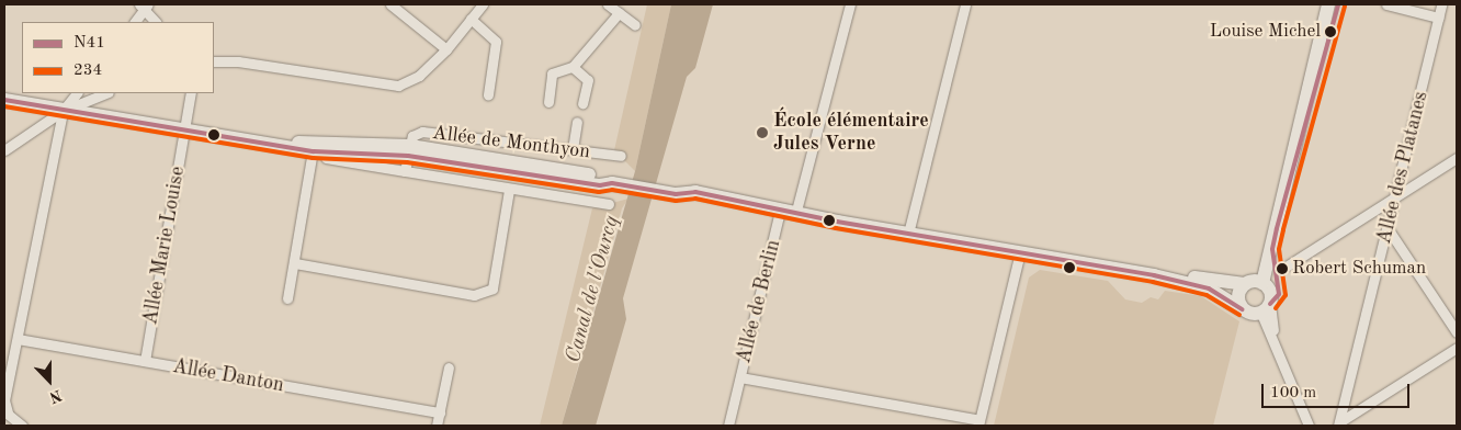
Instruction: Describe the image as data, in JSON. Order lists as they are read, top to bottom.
{
  "streets": {
    "street": [
      "Allée de Monthyon",
      "Allée des Platanes",
      "Allée Marie Louise",
      "Allée de Berlin",
      "Allée Danton"
    ]
  },
  "crossings": [
    ["Allée de Monthyon", "Allée Marie Louise"],
    ["Allée Marie Louise", "Allée Danton"]
  ],
  "water": ["Canal de l'Ourcq"],
  "places": ["Louise Michel", "École élémentaire Jules Verne", "Robert Schuman"],
  "lines": ["transit line N41", "transit line 234"],
  "legend": ["N41", "234"],
  "scale_bar": "100 m",
  "north": "bottom"
}
